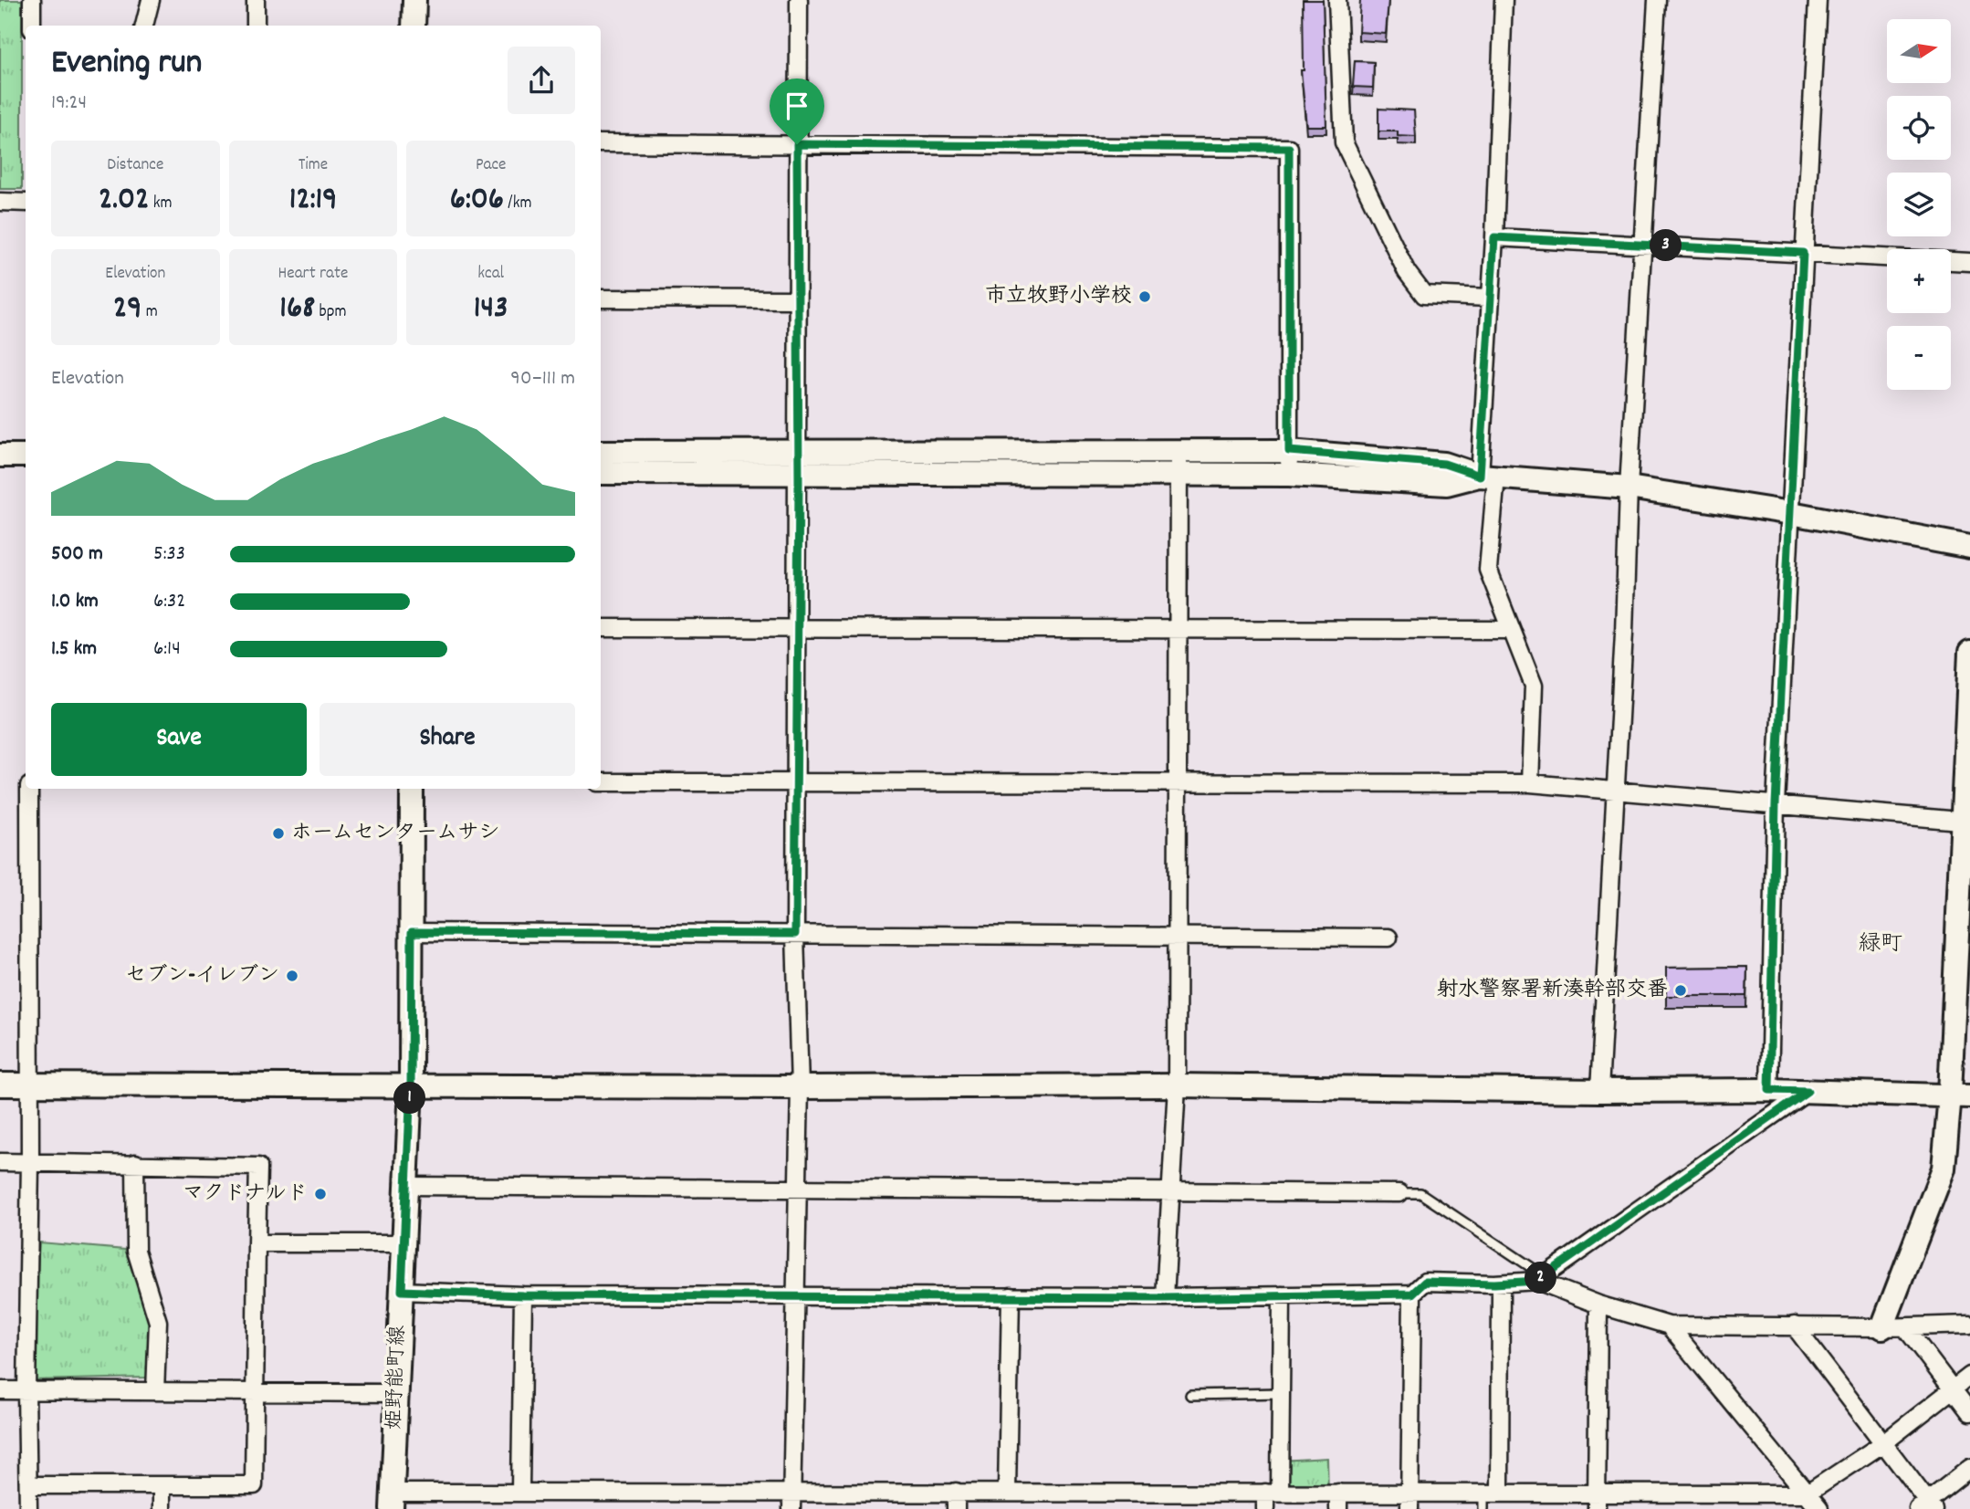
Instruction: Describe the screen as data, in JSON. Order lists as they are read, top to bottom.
{
  "streets": {
    "street": ["姫野能町線"]
  },
  "districts": ["緑町"],
  "places": [
    "市立牧野小学校",
    "ホームセンタームサシ",
    "セブン-イレブン",
    "射水警察署新湊幹部交番",
    "マクドナルド"
  ],
  "north": "right",
  "page": {
    "map_buttons": ["+", "−"],
    "heading": ["Evening run", "19:24"],
    "stats": [
      ["Distance", "2.02 km"],
      ["Time", "12:19"],
      ["Pace", "6:06 /km"],
      ["Elevation", "29 m"],
      ["Heart rate", "168 bpm"],
      ["kcal", "143"]
    ],
    "pins": ["3", "1", "2"],
    "chart": ["Elevation", "90–111 m"],
    "list": [
      {
        "name": "500 m",
        "note": "5:33"
      },
      {
        "name": "1.0 km",
        "note": "6:32"
      },
      {
        "name": "1.5 km",
        "note": "6:14"
      }
    ],
    "buttons": ["Save", "Share"]
  }
}
